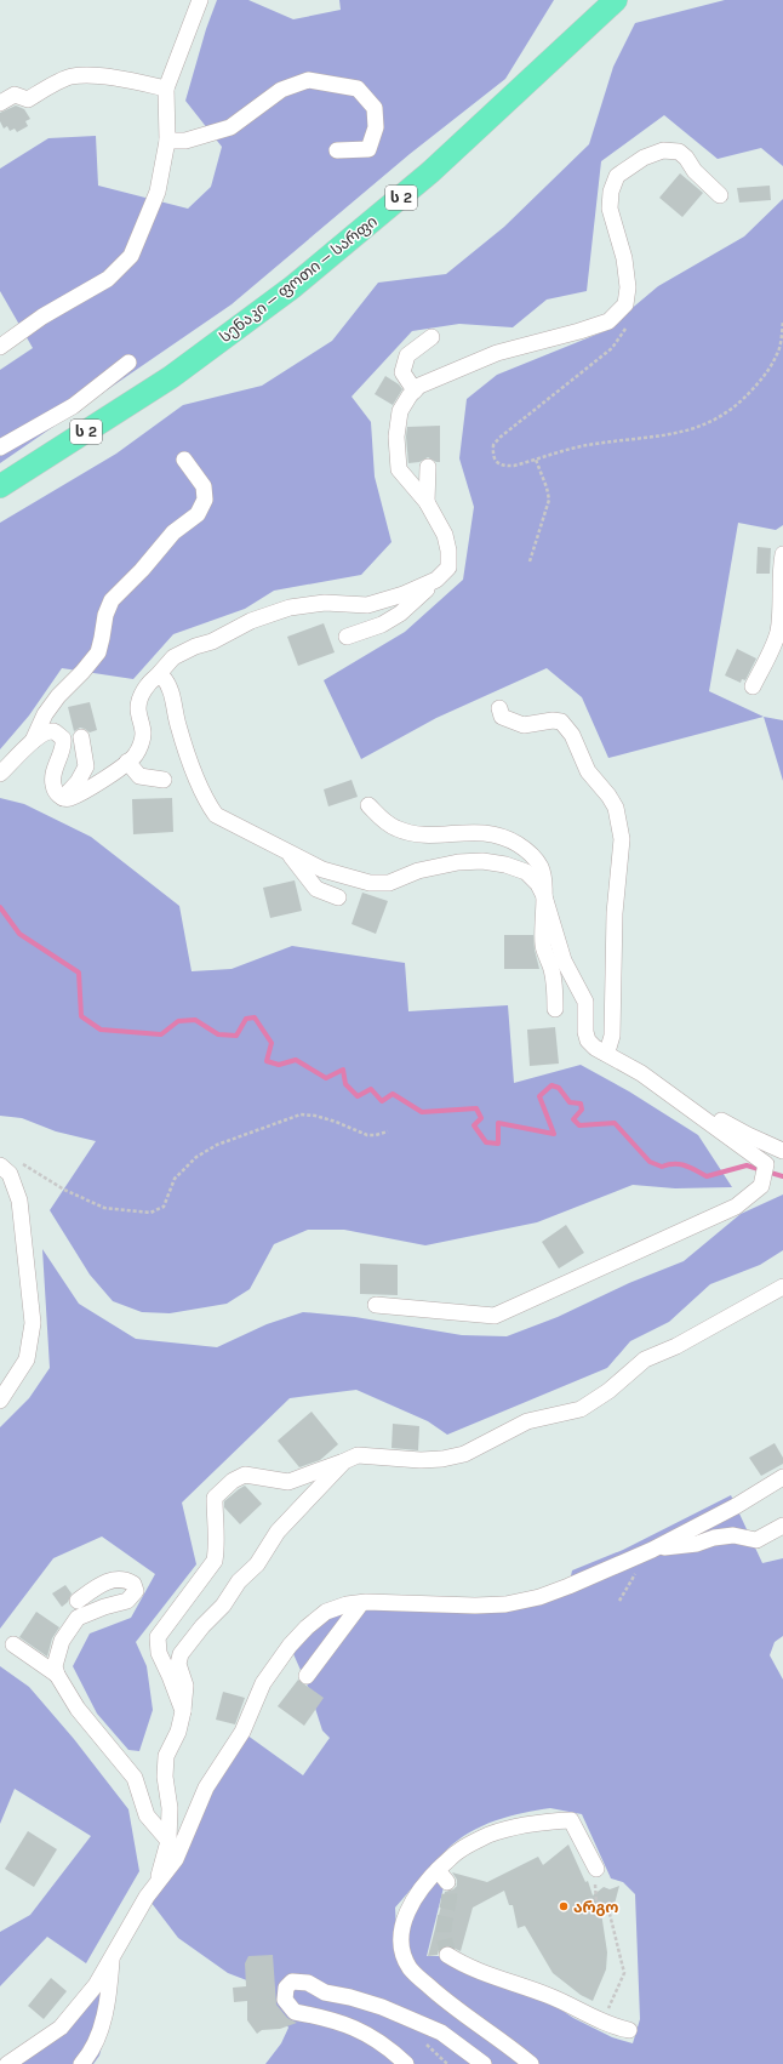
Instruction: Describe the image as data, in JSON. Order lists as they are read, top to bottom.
{
  "streets": {
    "highway": ["ს 2", "სენაკი — ფოთი — სარფი"]
  },
  "places": ["არგო"]
}
